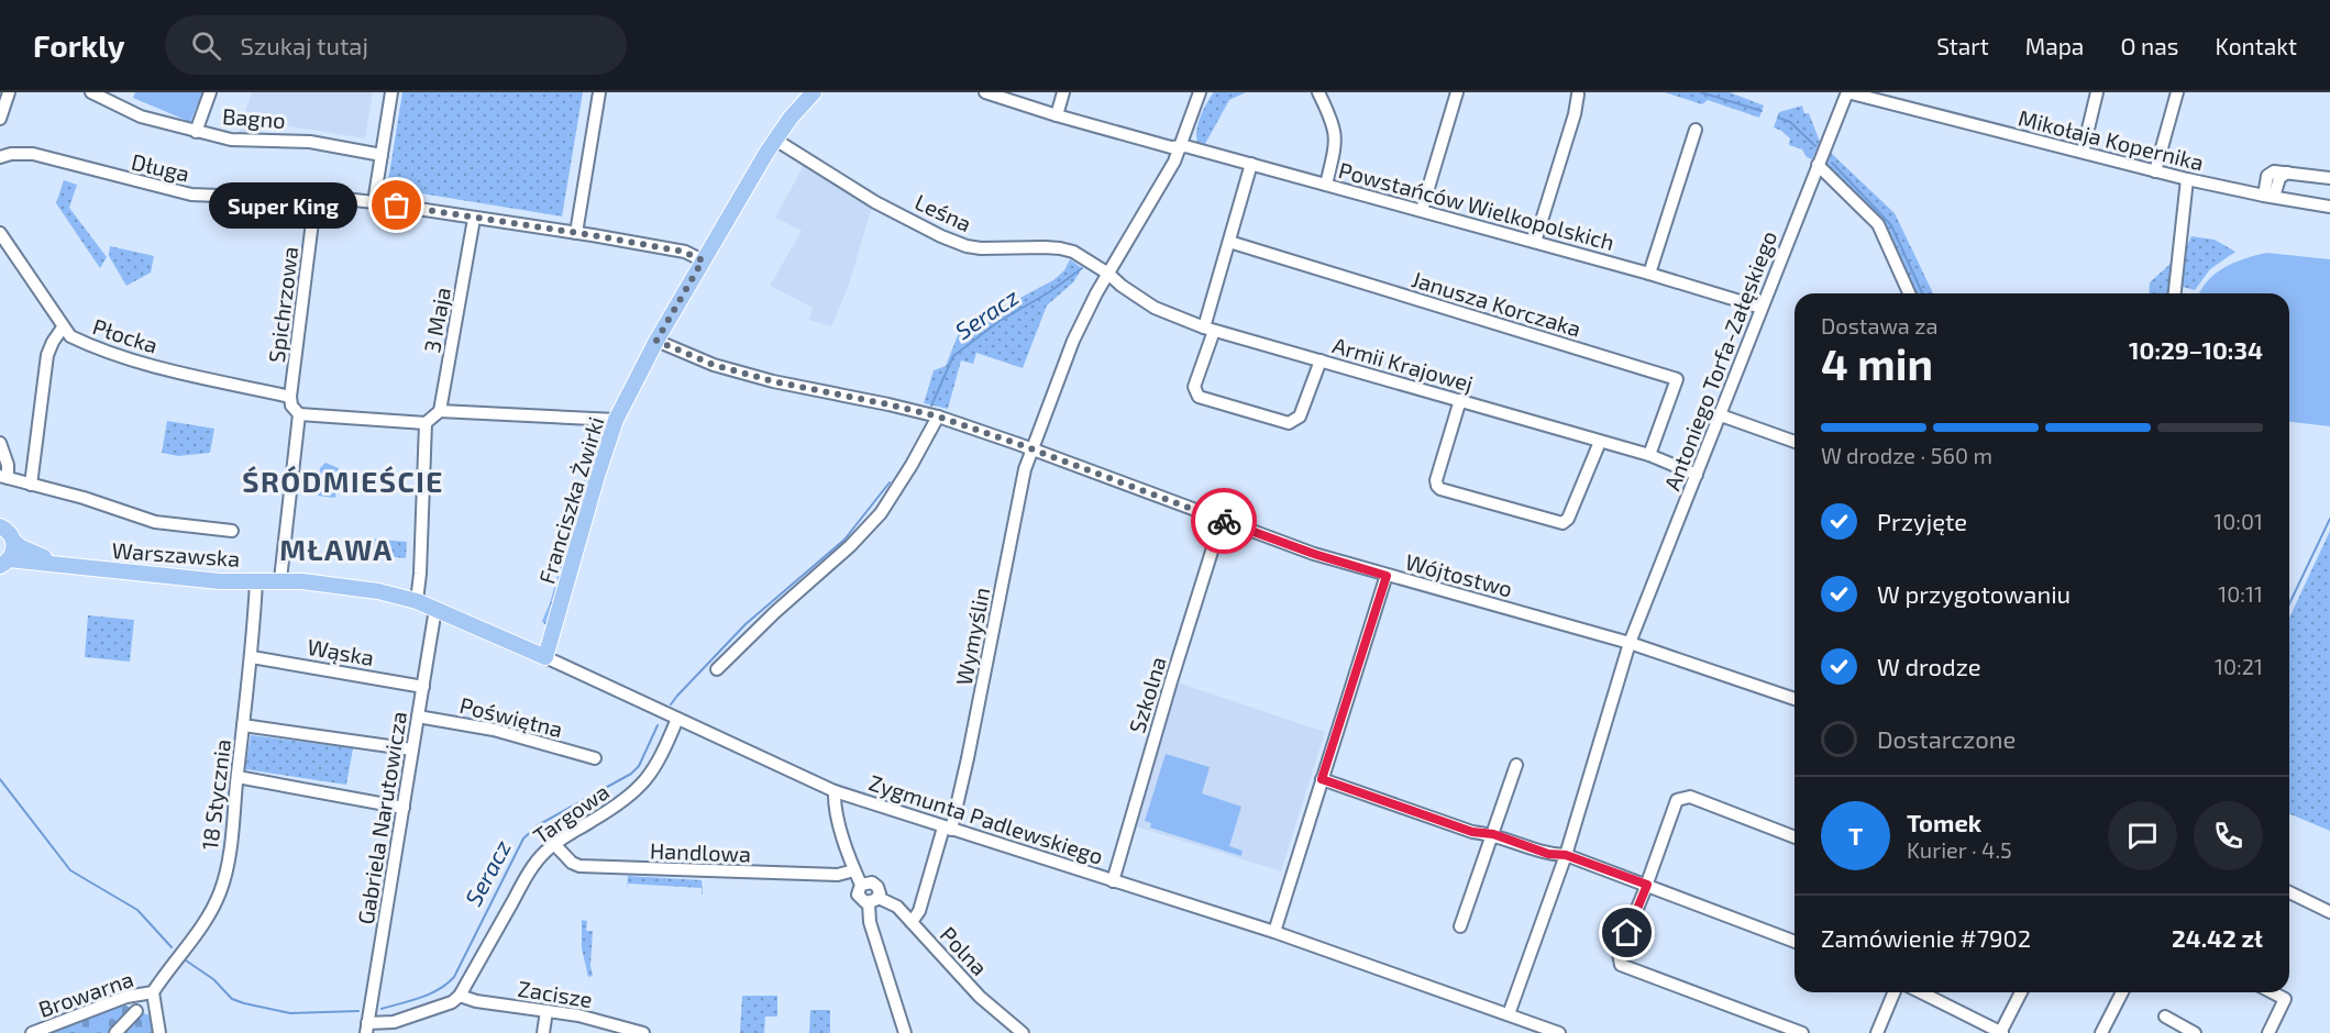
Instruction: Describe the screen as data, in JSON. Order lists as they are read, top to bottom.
{
  "streets": {
    "main road": ["Franciszka Żwirki", "Warszawska", "Zygmunta Padlewskiego"],
    "street": [
      "Bagno",
      "Mikołaja Kopernika",
      "Długa",
      "Powstańców Wielkopolskich",
      "Leśna",
      "Janusza Korczaka",
      "Spichrzowa",
      "3 Maja",
      "Płocka",
      "Antoniego Torfa-Załęskiego",
      "Armii Krajowej",
      "Wójtostwo",
      "Wymyślin",
      "Wąska",
      "Szkolna",
      "Poświętna",
      "18 Stycznia",
      "Targowa",
      "Gabriela Narutowicza",
      "Handlowa",
      "Polna",
      "Browarna",
      "Zacisze"
    ]
  },
  "crossings": [
    ["Mikołaja Kopernika", "Antoniego Torfa-Załęskiego"],
    ["Długa", "Spichrzowa"],
    ["Długa", "3 Maja"],
    ["Długa", "Franciszka Żwirki"],
    ["Powstańców Wielkopolskich", "Antoniego Torfa-Załęskiego"],
    ["Powstańców Wielkopolskich", "Wymyślin"],
    ["Leśna", "Armii Krajowej"],
    ["Leśna", "Franciszka Żwirki"],
    ["Leśna", "Wymyślin"],
    ["Janusza Korczaka", "Armii Krajowej"],
    ["Spichrzowa", "Płocka"],
    ["Antoniego Torfa-Załęskiego", "Armii Krajowej"],
    ["Antoniego Torfa-Załęskiego", "Wójtostwo"],
    ["Antoniego Torfa-Załęskiego", "Zygmunta Padlewskiego"],
    ["Armii Krajowej", "Wymyślin"],
    ["Franciszka Żwirki", "Wójtostwo"],
    ["Franciszka Żwirki", "Zygmunta Padlewskiego"],
    ["Warszawska", "18 Stycznia"],
    ["Warszawska", "Zygmunta Padlewskiego"],
    ["Wójtostwo", "Wymyślin"],
    ["Wójtostwo", "Szkolna"],
    ["Wymyślin", "Zygmunta Padlewskiego"],
    ["Wymyślin", "Polna"],
    ["Wąska", "18 Stycznia"],
    ["Wąska", "Gabriela Narutowicza"],
    ["Szkolna", "Zygmunta Padlewskiego"],
    ["Poświętna", "Gabriela Narutowicza"],
    ["18 Stycznia", "Browarna"],
    ["Targowa", "Zygmunta Padlewskiego"],
    ["Targowa", "Handlowa"],
    ["Targowa", "Zacisze"],
    ["Gabriela Narutowicza", "Zygmunta Padlewskiego"]
  ],
  "districts": ["ŚRÓDMIEŚCIE", "MŁAWA"],
  "water": ["Seracz"],
  "places": ["Super King"],
  "page": {
    "header": "Forkly",
    "search": "Szukaj tutaj",
    "nav": [
      "Start",
      "Mapa",
      "O nas",
      "Kontakt"
    ],
    "bubble": "Super King",
    "heading": ["4 min", "Dostawa za", "10:29–10:34"],
    "panel": [
      "Tomek",
      "Kurier · 4.5",
      "Zamówienie #7902",
      "24.42 zł"
    ],
    "bar": "W drodze · 560 m",
    "list": [
      ["Przyjęte", "10:01"],
      ["W przygotowaniu", "10:11"],
      ["W drodze", "10:21"],
      "Dostarczone"
    ],
    "round": "T"
  }
}
